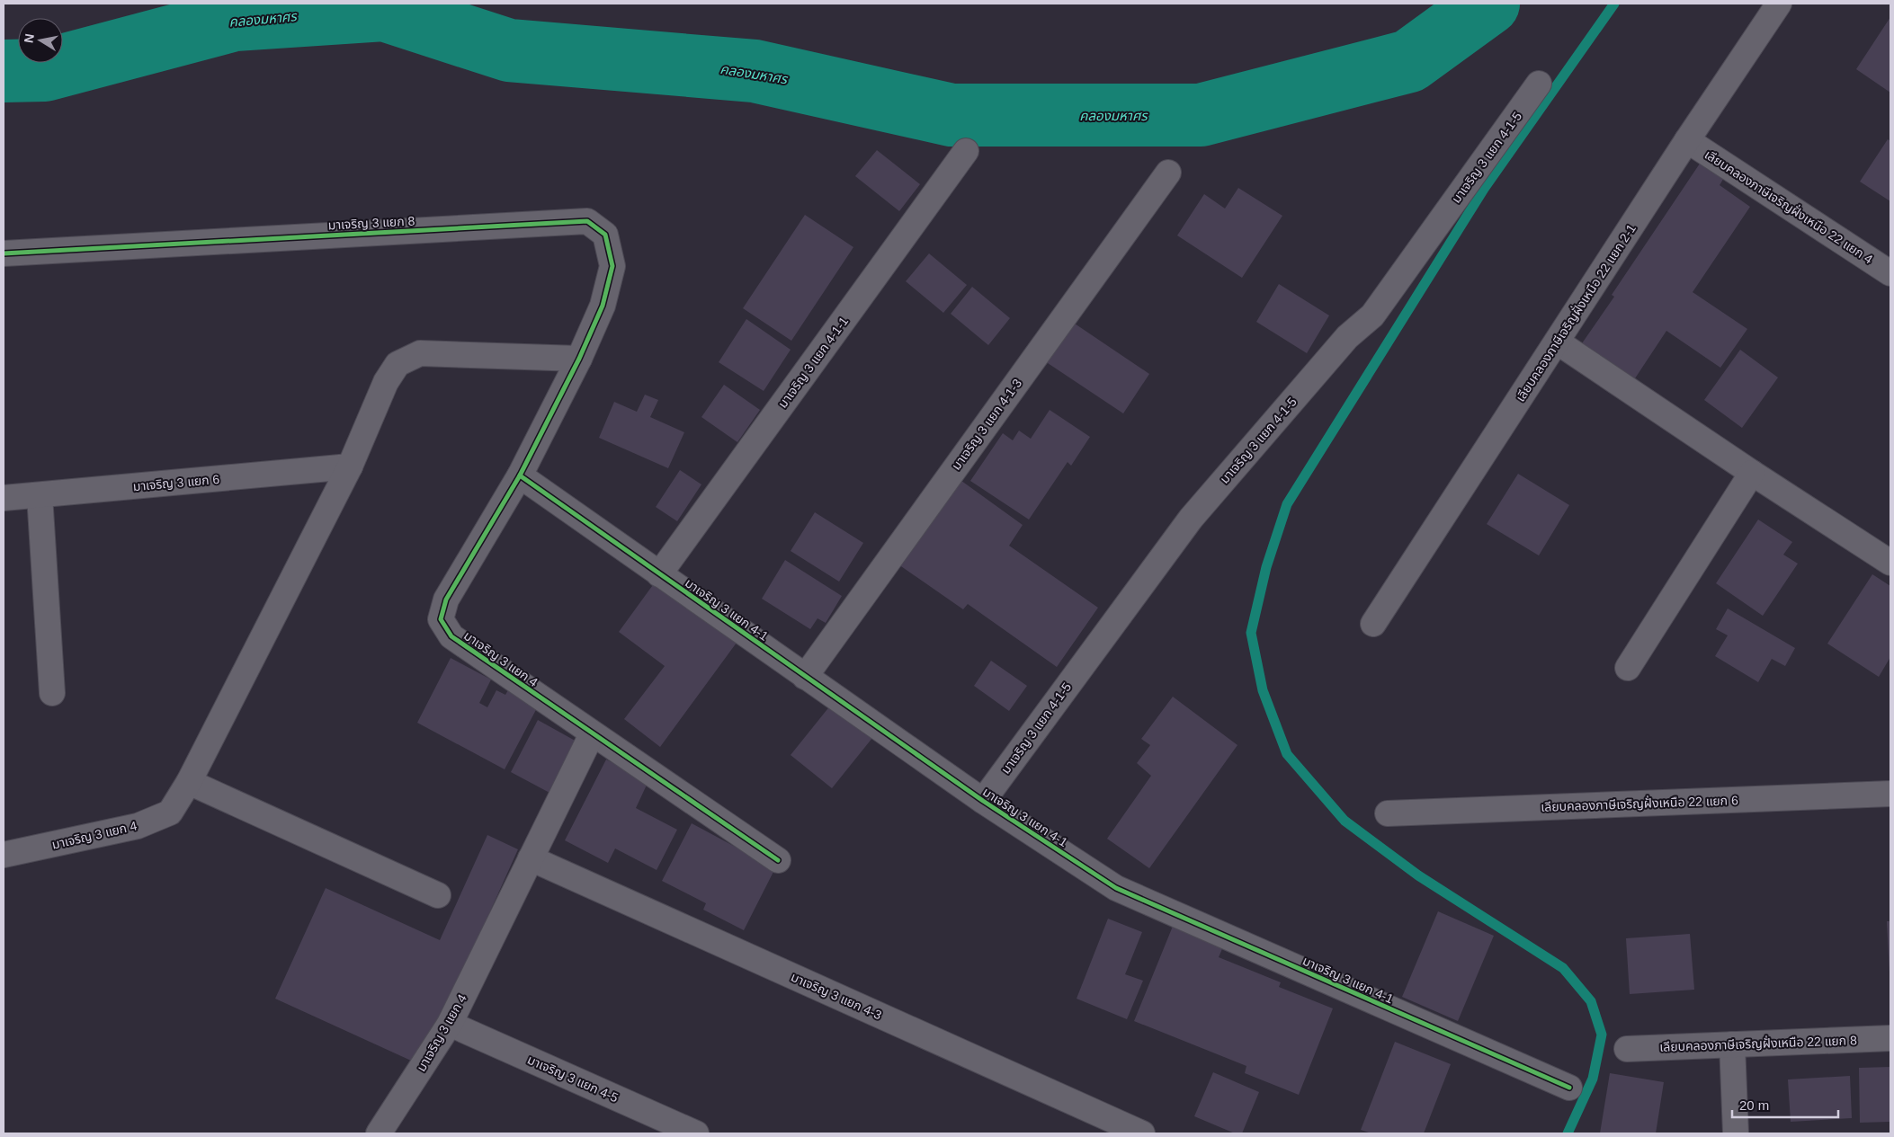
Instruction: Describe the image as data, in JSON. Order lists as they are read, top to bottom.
{
  "streets": {
    "street": [
      "มาเจริญ 3 แยก 4-1-5",
      "เลียบคลองภาษีเจริญฝั่งเหนือ 22 แยก 4",
      "มาเจริญ 3 แยก 8",
      "เลียบคลองภาษีเจริญฝั่งเหนือ 22 แยก 2-1",
      "มาเจริญ 3 แยก 4-1-1",
      "มาเจริญ 3 แยก 4-1-3",
      "มาเจริญ 3 แยก 6",
      "มาเจริญ 3 แยก 4-1",
      "มาเจริญ 3 แยก 4",
      "เลียบคลองภาษีเจริญฝั่งเหนือ 22 แยก 6",
      "มาเจริญ 3 แยก 4-3",
      "เลียบคลองภาษีเจริญฝั่งเหนือ 22 แยก 8",
      "มาเจริญ 3 แยก 4-5"
    ]
  },
  "crossings": [
    ["มาเจริญ 3 แยก 4-1-5", "มาเจริญ 3 แยก 4-1"],
    ["เลียบคลองภาษีเจริญฝั่งเหนือ 22 แยก 4", "เลียบคลองภาษีเจริญฝั่งเหนือ 22 แยก 2-1"],
    ["มาเจริญ 3 แยก 8", "มาเจริญ 3 แยก 4"],
    ["มาเจริญ 3 แยก 4-1-1", "มาเจริญ 3 แยก 4-1"],
    ["มาเจริญ 3 แยก 4-1-3", "มาเจริญ 3 แยก 4-1"],
    ["มาเจริญ 3 แยก 6", "มาเจริญ 3 แยก 4"],
    ["มาเจริญ 3 แยก 4-1", "มาเจริญ 3 แยก 4"],
    ["มาเจริญ 3 แยก 4", "มาเจริญ 3 แยก 4-3"],
    ["มาเจริญ 3 แยก 4", "มาเจริญ 3 แยก 4-5"]
  ],
  "water": ["คลองมหาศร"],
  "scale_bar": "20 m",
  "north": "left"
}
